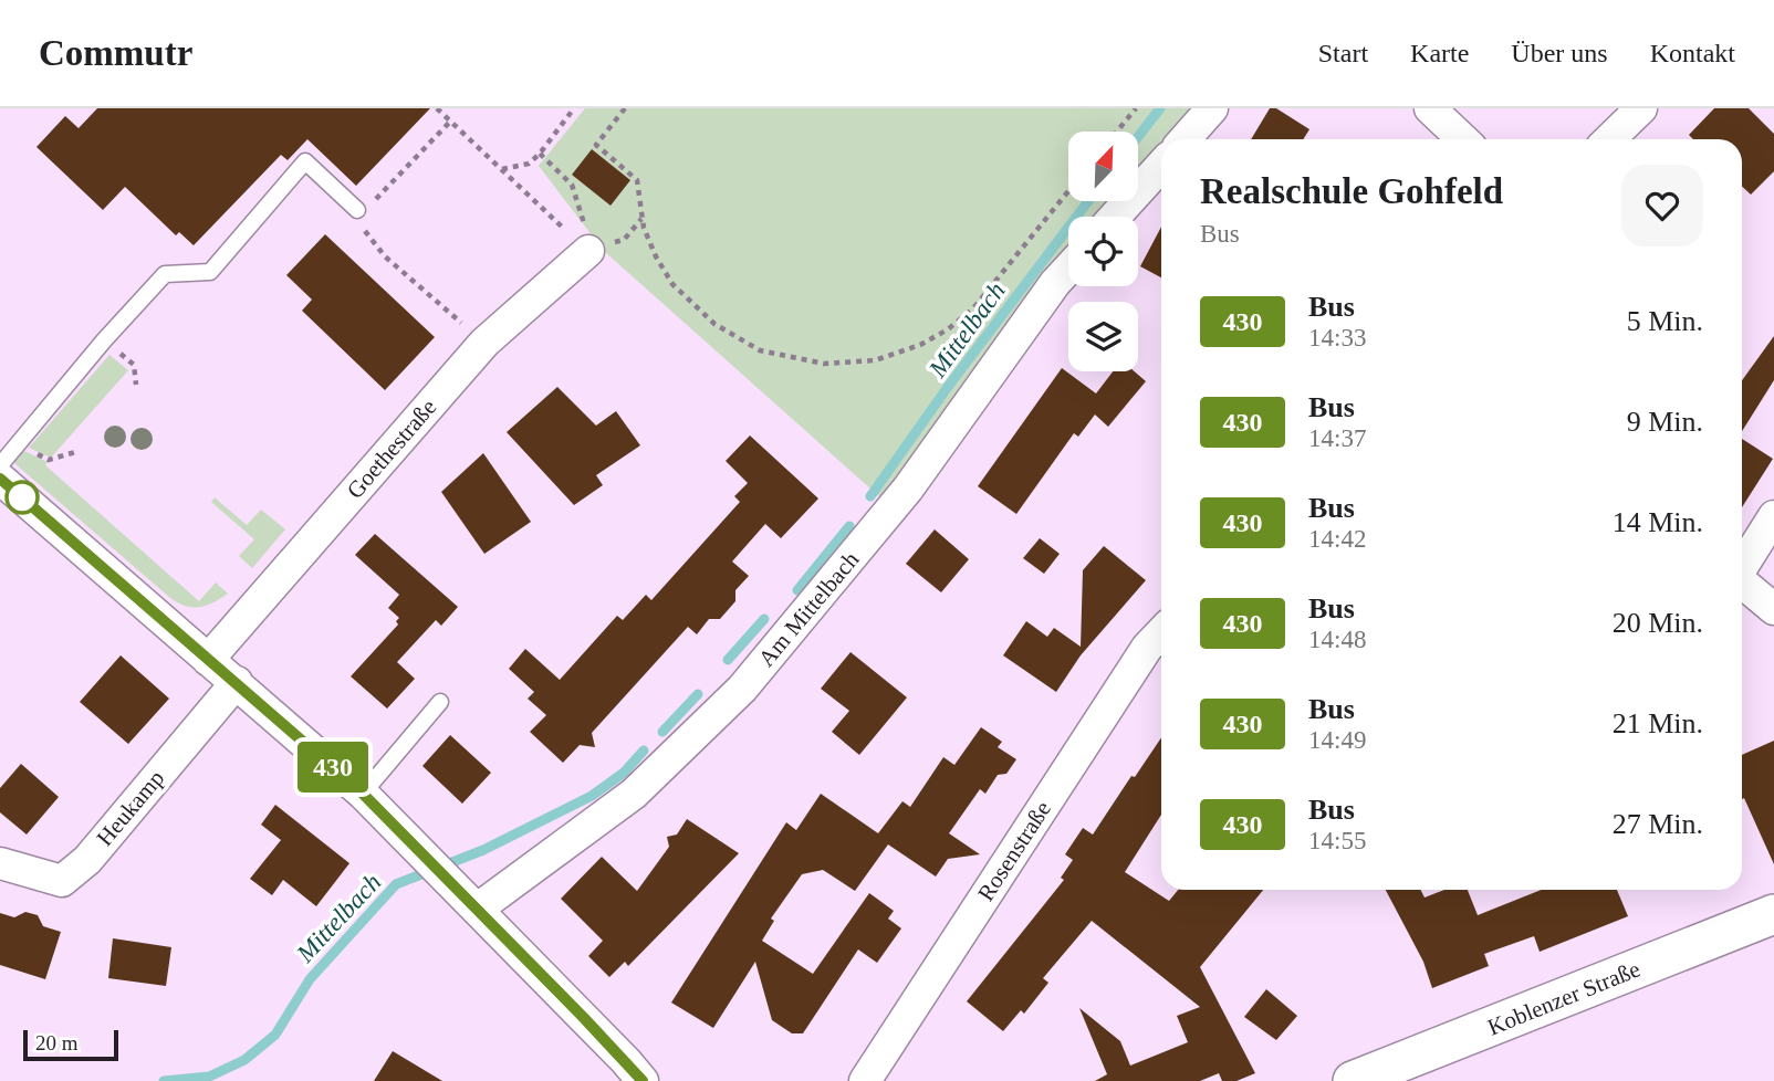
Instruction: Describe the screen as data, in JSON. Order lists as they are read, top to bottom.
{
  "streets": {
    "street": [
      "Goethestraße",
      "Am Mittelbach",
      "Heukamp",
      "Rosenstraße",
      "Koblenzer Straße"
    ]
  },
  "water": ["Mittelbach"],
  "lines": ["bus line 430"],
  "scale_bar": "20 m",
  "north": "top right",
  "page": {
    "header": "Commutr",
    "nav": [
      "Start",
      "Karte",
      "Über uns",
      "Kontakt"
    ],
    "on_map": "430",
    "heading": ["Realschule Gohfeld", "Bus"],
    "list": [
      {
        "mark": "430",
        "name": "Bus",
        "note": "14:33",
        "value": "5 Min."
      },
      {
        "mark": "430",
        "name": "Bus",
        "note": "14:37",
        "value": "9 Min."
      },
      {
        "mark": "430",
        "name": "Bus",
        "note": "14:42",
        "value": "14 Min."
      },
      {
        "mark": "430",
        "name": "Bus",
        "note": "14:48",
        "value": "20 Min."
      },
      {
        "mark": "430",
        "name": "Bus",
        "note": "14:49",
        "value": "21 Min."
      },
      {
        "mark": "430",
        "name": "Bus",
        "note": "14:55",
        "value": "27 Min."
      }
    ],
    "scale": "20 m"
  }
}
